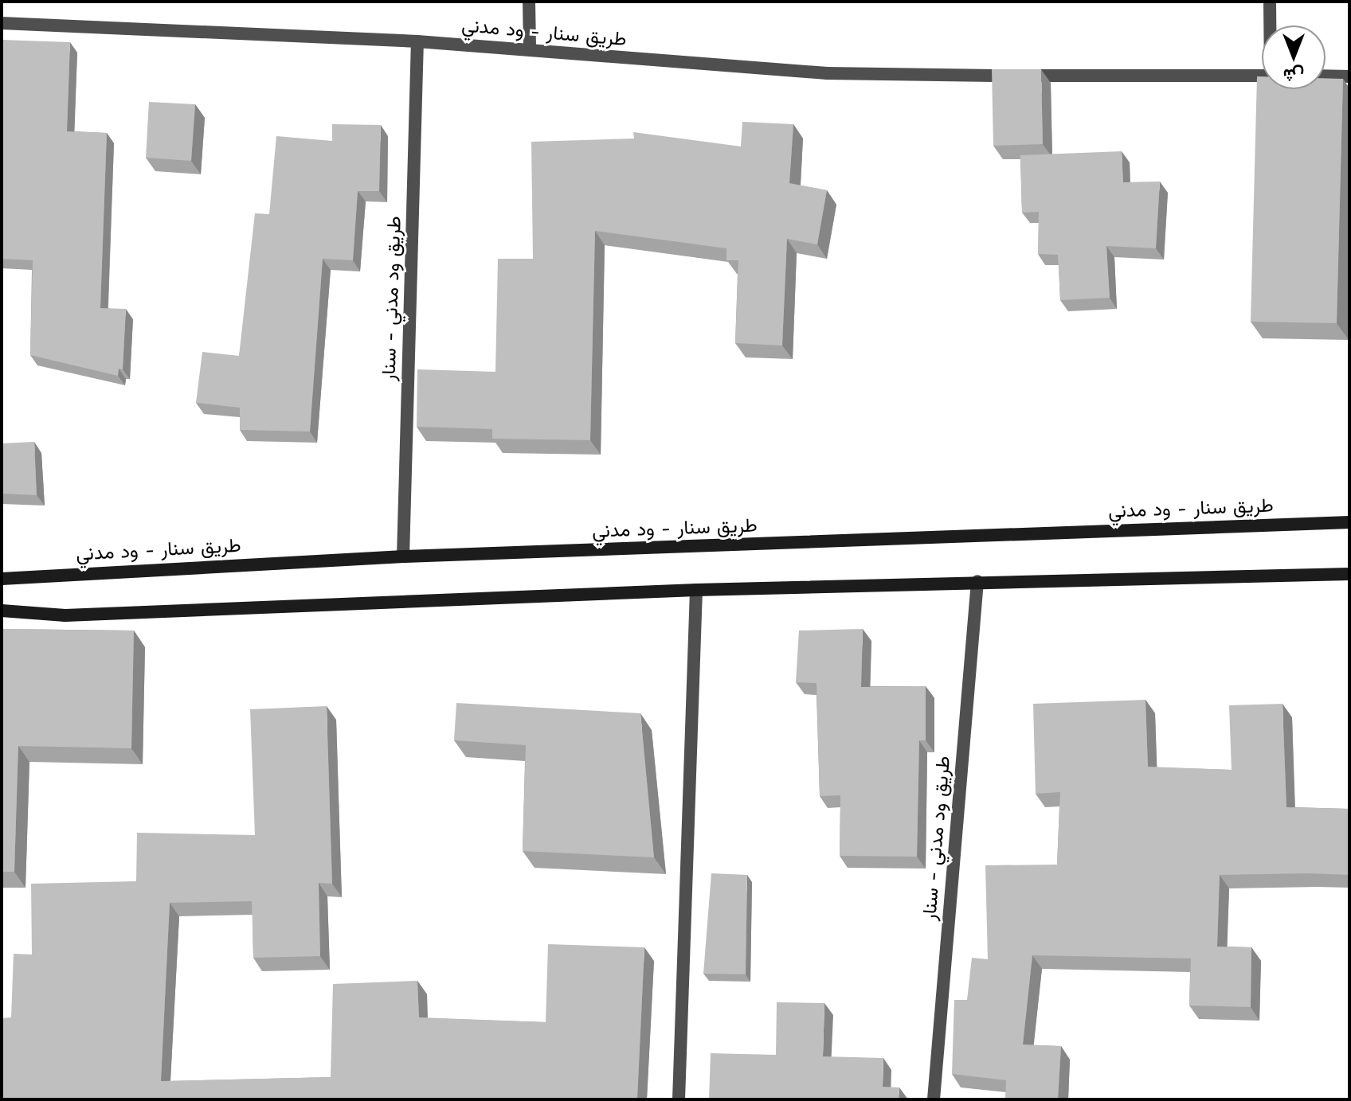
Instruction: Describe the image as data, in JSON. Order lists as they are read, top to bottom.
{
  "streets": {
    "street": ["طريق سنار - ود مدني", "طريق ود مدني - سنار"]
  },
  "crossings": [
    ["طريق سنار - ود مدني", "طريق ود مدني - سنار"]
  ],
  "north": "bottom"
}
